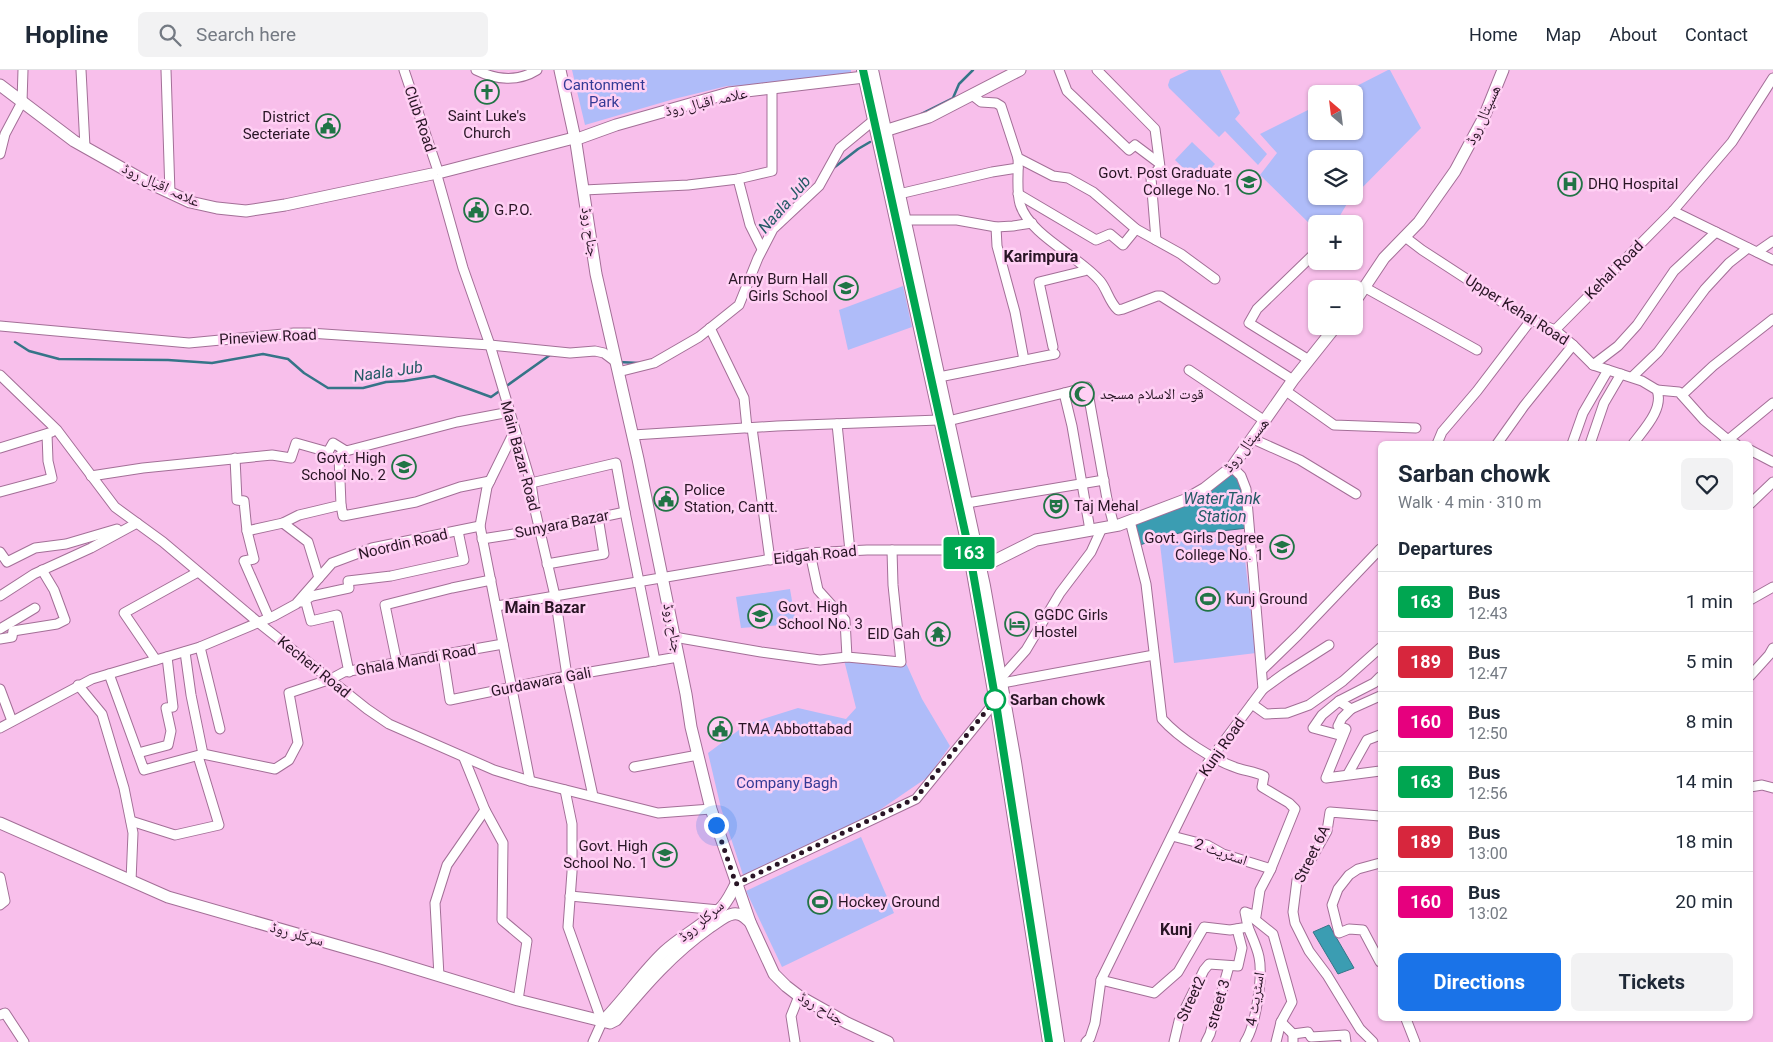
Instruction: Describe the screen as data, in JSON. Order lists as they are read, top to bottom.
{
  "streets": {
    "main road": [
      "علامہ اقبال روڈ",
      "ھسپتال روڈ",
      "جناح روڈ",
      "سرکلر روڈ"
    ],
    "street": [
      "Club Road",
      "Kehal Road",
      "Upper Kehal Road",
      "Pineview Road",
      "Main Bazar Road",
      "Sunyara Bazar",
      "Noordin Road",
      "Eidgah Road",
      "Ghala Mandi Road",
      "Kecheri Road",
      "Gurdawara Gali",
      "Kunj Road",
      "اسٹریٹ 2",
      "Street 6A",
      "Street2",
      "اسٹریٹ 4",
      "street 3"
    ]
  },
  "crossings": [
    ["علامہ اقبال روڈ", "Club Road"],
    ["علامہ اقبال روڈ", "جناح روڈ"],
    ["ھسپتال روڈ", "Upper Kehal Road"],
    ["Club Road", "Pineview Road"],
    ["Club Road", "Main Bazar Road"],
    ["جناح روڈ", "Eidgah Road"],
    ["جناح روڈ", "Kecheri Road"],
    ["جناح روڈ", "Gurdawara Gali"],
    ["جناح روڈ", "سرکلر روڈ"],
    ["Kehal Road", "Upper Kehal Road"],
    ["Pineview Road", "Main Bazar Road"],
    ["Main Bazar Road", "Sunyara Bazar"],
    ["Main Bazar Road", "Kecheri Road"],
    ["Main Bazar Road", "Gurdawara Gali"],
    ["Noordin Road", "Kecheri Road"],
    ["Ghala Mandi Road", "Kecheri Road"],
    ["Ghala Mandi Road", "Gurdawara Gali"],
    ["Kunj Road", "اسٹریٹ 2"],
    ["Street2", "street 3"]
  ],
  "districts": ["Karimpura", "Main Bazar", "Kunj"],
  "water": ["Naala Jub", "Water Tank Station"],
  "parks": ["Cantonment Park", "Company Bagh"],
  "places": {
    "church": ["Saint Luke's Church"],
    "public building": [
      "District Secteriate",
      "G.P.O.",
      "Police Station, Cantt.",
      "TMA Abbottabad"
    ],
    "school or university": [
      "Govt. Post Graduate College No. 1",
      "Army Burn Hall Girls School",
      "Govt. High School No. 2",
      "Govt. Girls Degree College No. 1",
      "Govt. High School No. 3",
      "Govt. High School No. 1"
    ],
    "hospital": ["DHQ Hospital"],
    "mosque": ["قوت الاسلام مسجد"],
    "theatre": ["Taj Mehal"],
    "sports": ["Kunj Ground", "Hockey Ground"],
    "hotel": ["GGDC Girls Hostel"],
    "temple": ["EID Gah"],
    "other": ["Sarban chowk"]
  },
  "lines": ["bus line 163"],
  "north": "top left",
  "page": {
    "header": "Hopline",
    "search": "Search here",
    "nav": [
      "Home",
      "Map",
      "About",
      "Contact"
    ],
    "on_map": "163",
    "map_buttons": ["+", "−"],
    "heading": [
      ["Sarban chowk", "Walk · 4 min · 310 m"],
      "Departures"
    ],
    "list": [
      {
        "mark": "163",
        "name": "Bus",
        "note": "12:43",
        "value": "1 min"
      },
      {
        "mark": "189",
        "name": "Bus",
        "note": "12:47",
        "value": "5 min"
      },
      {
        "mark": "160",
        "name": "Bus",
        "note": "12:50",
        "value": "8 min"
      },
      {
        "mark": "163",
        "name": "Bus",
        "note": "12:56",
        "value": "14 min"
      },
      {
        "mark": "189",
        "name": "Bus",
        "note": "13:00",
        "value": "18 min"
      },
      {
        "mark": "160",
        "name": "Bus",
        "note": "13:02",
        "value": "20 min"
      }
    ],
    "buttons": ["Directions", "Tickets"]
  }
}
